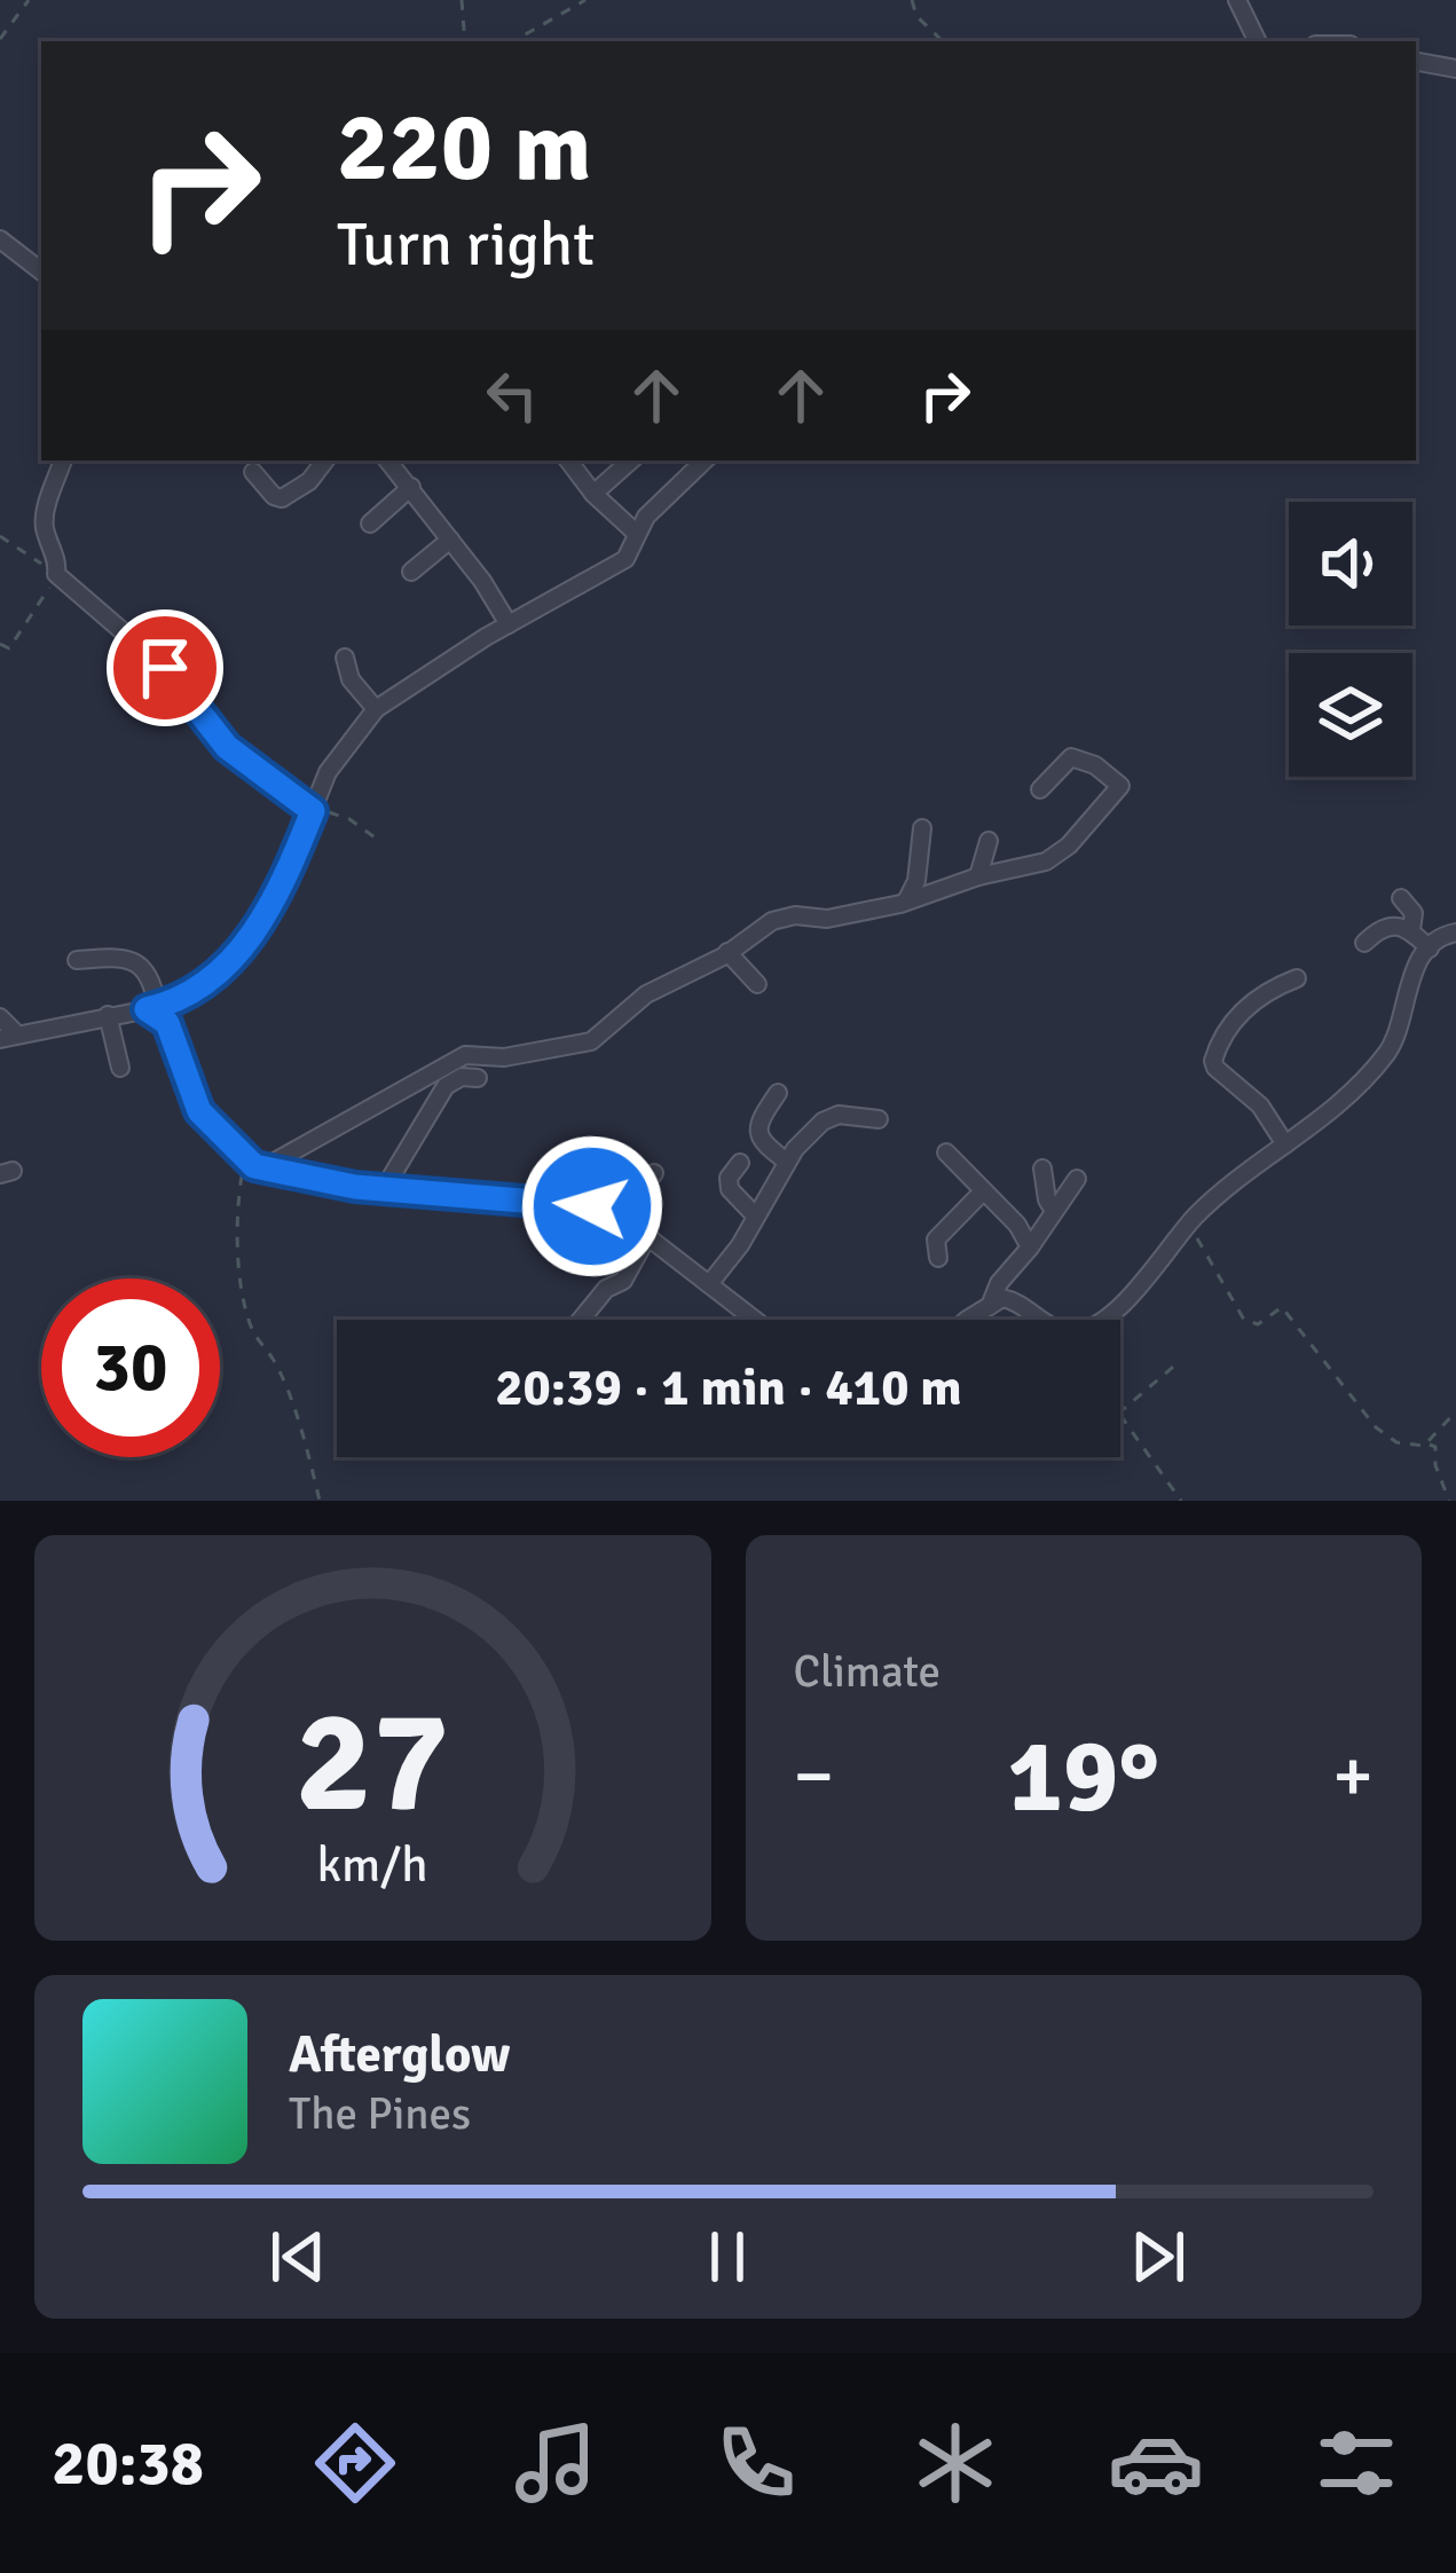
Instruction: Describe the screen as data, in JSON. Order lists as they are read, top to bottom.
{
  "page": {
    "turn": ["220 m", "Turn right"],
    "limit": "30",
    "trip": "20:39 · 1 min · 410 m",
    "tile": "Climate",
    "heat": ["−", "19°", "+"],
    "song": ["Afterglow", "The Pines"],
    "tabs": "20:38",
    "gauge": ["27", "km/h"]
  }
}
